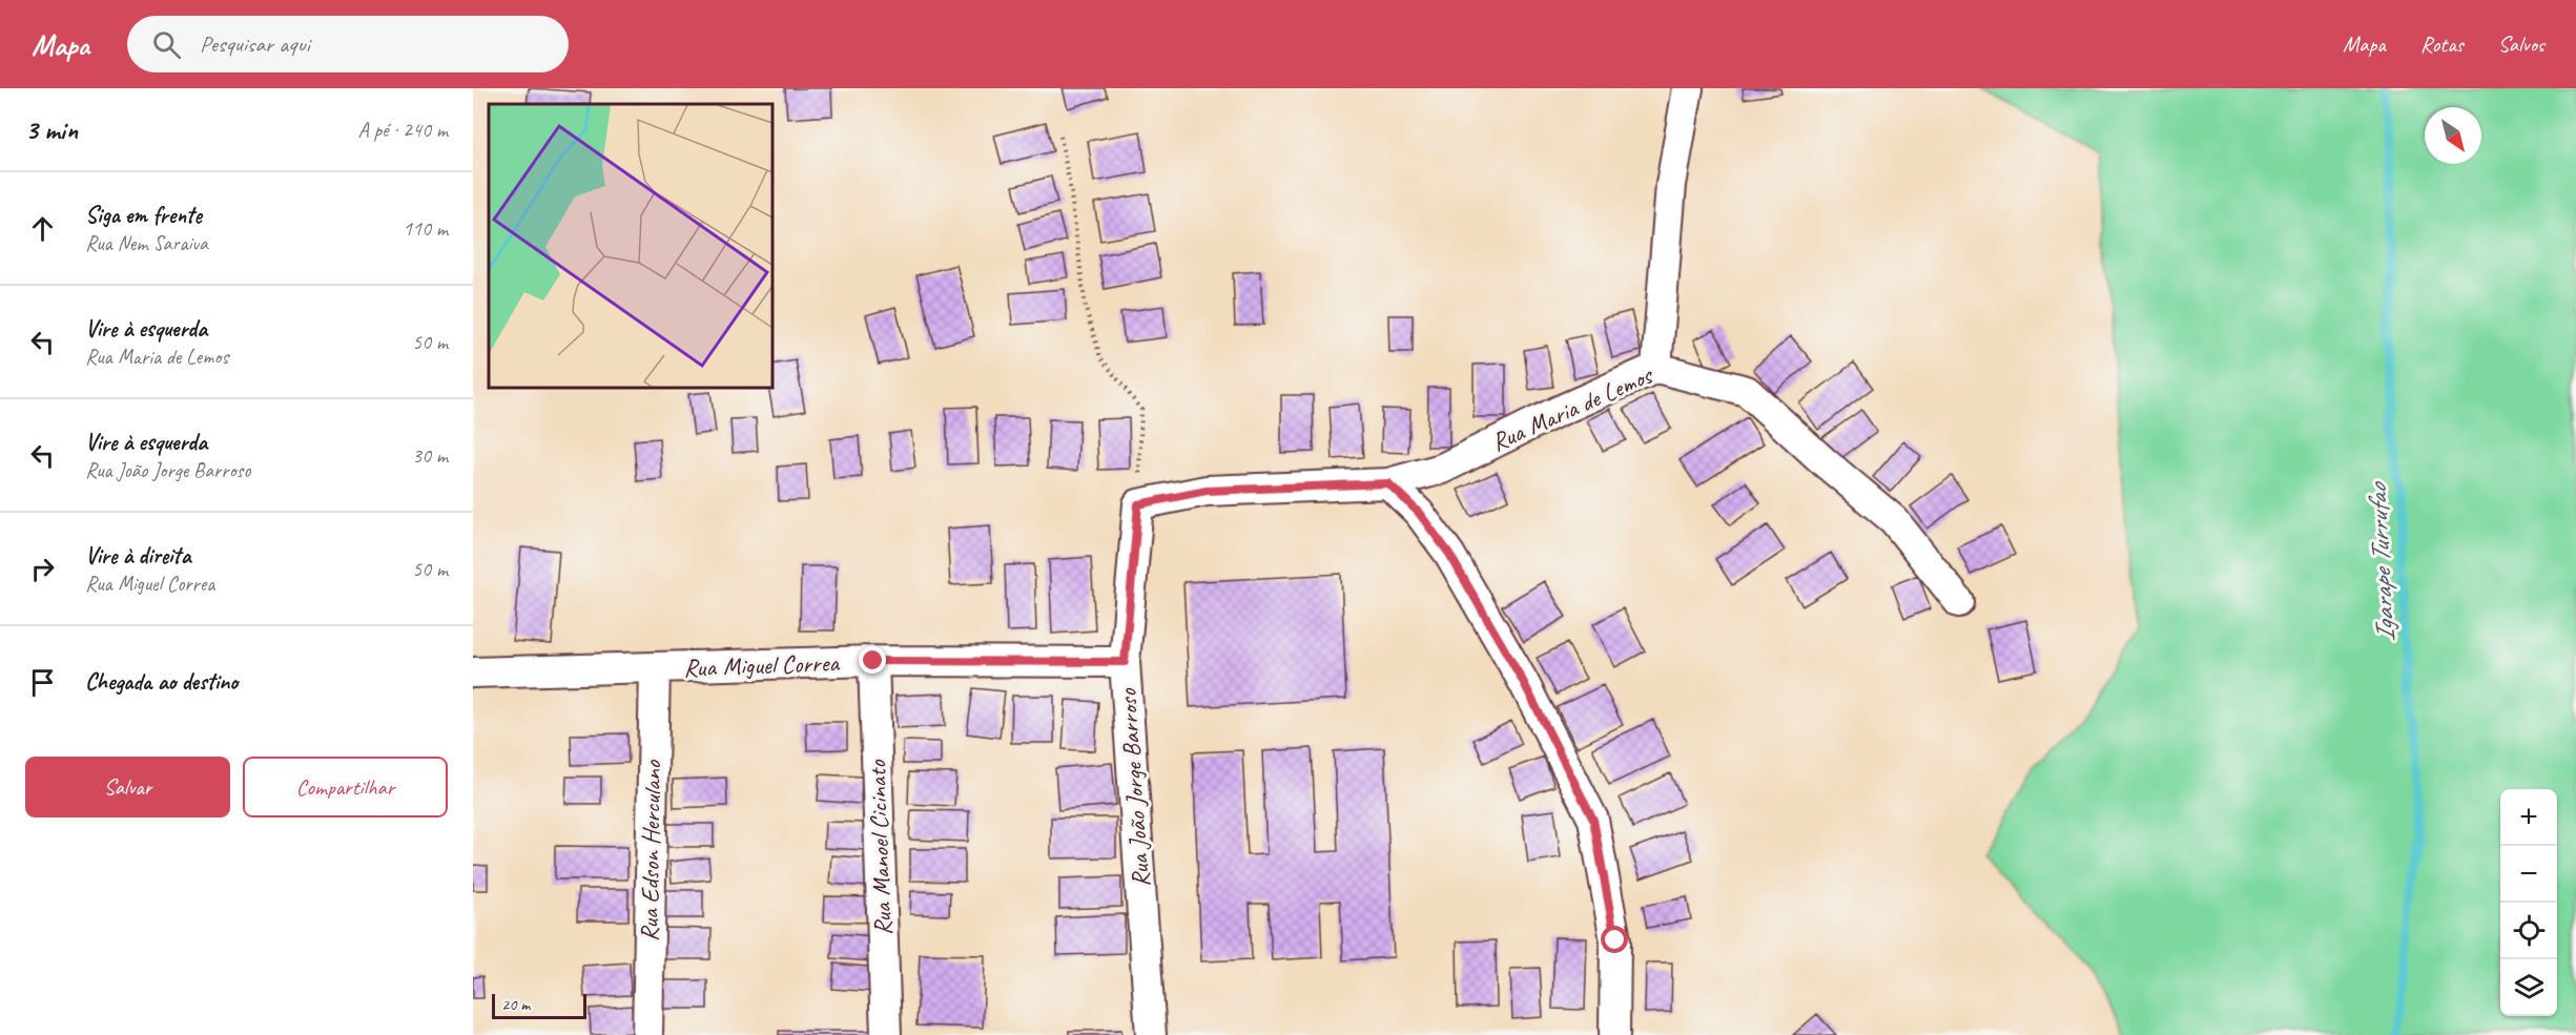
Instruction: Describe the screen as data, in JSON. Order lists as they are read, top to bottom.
{
  "streets": {
    "street": [
      "Rua Maria de Lemos",
      "Rua Miguel Correa",
      "Rua João Jorge Barroso",
      "Rua Manoel Cicinato",
      "Rua Edson Herculano"
    ]
  },
  "crossings": [
    ["Rua Maria de Lemos", "Rua João Jorge Barroso"],
    ["Rua Miguel Correa", "Rua João Jorge Barroso"],
    ["Rua Miguel Correa", "Rua Manoel Cicinato"],
    ["Rua Miguel Correa", "Rua Edson Herculano"]
  ],
  "water": ["Igarape Turrufao"],
  "scale_bar": "20 m",
  "north": "bottom right",
  "page": {
    "header": "Mapa",
    "search": "Pesquisar aqui",
    "nav": ["Mapa", "Rotas", "Salvos"],
    "heading": ["3 min", "A pé · 240 m"],
    "list": [
      ["Siga em frente", "Rua Nem Saraiva", "110 m"],
      ["Vire à esquerda", "Rua Maria de Lemos", "50 m"],
      ["Vire à esquerda", "Rua João Jorge Barroso", "30 m"],
      ["Vire à direita", "Rua Miguel Correa", "50 m"],
      "Chegada ao destino"
    ],
    "buttons": ["Salvar", "Compartilhar"],
    "map_buttons": ["+", "−"],
    "scale": "20 m"
  }
}
